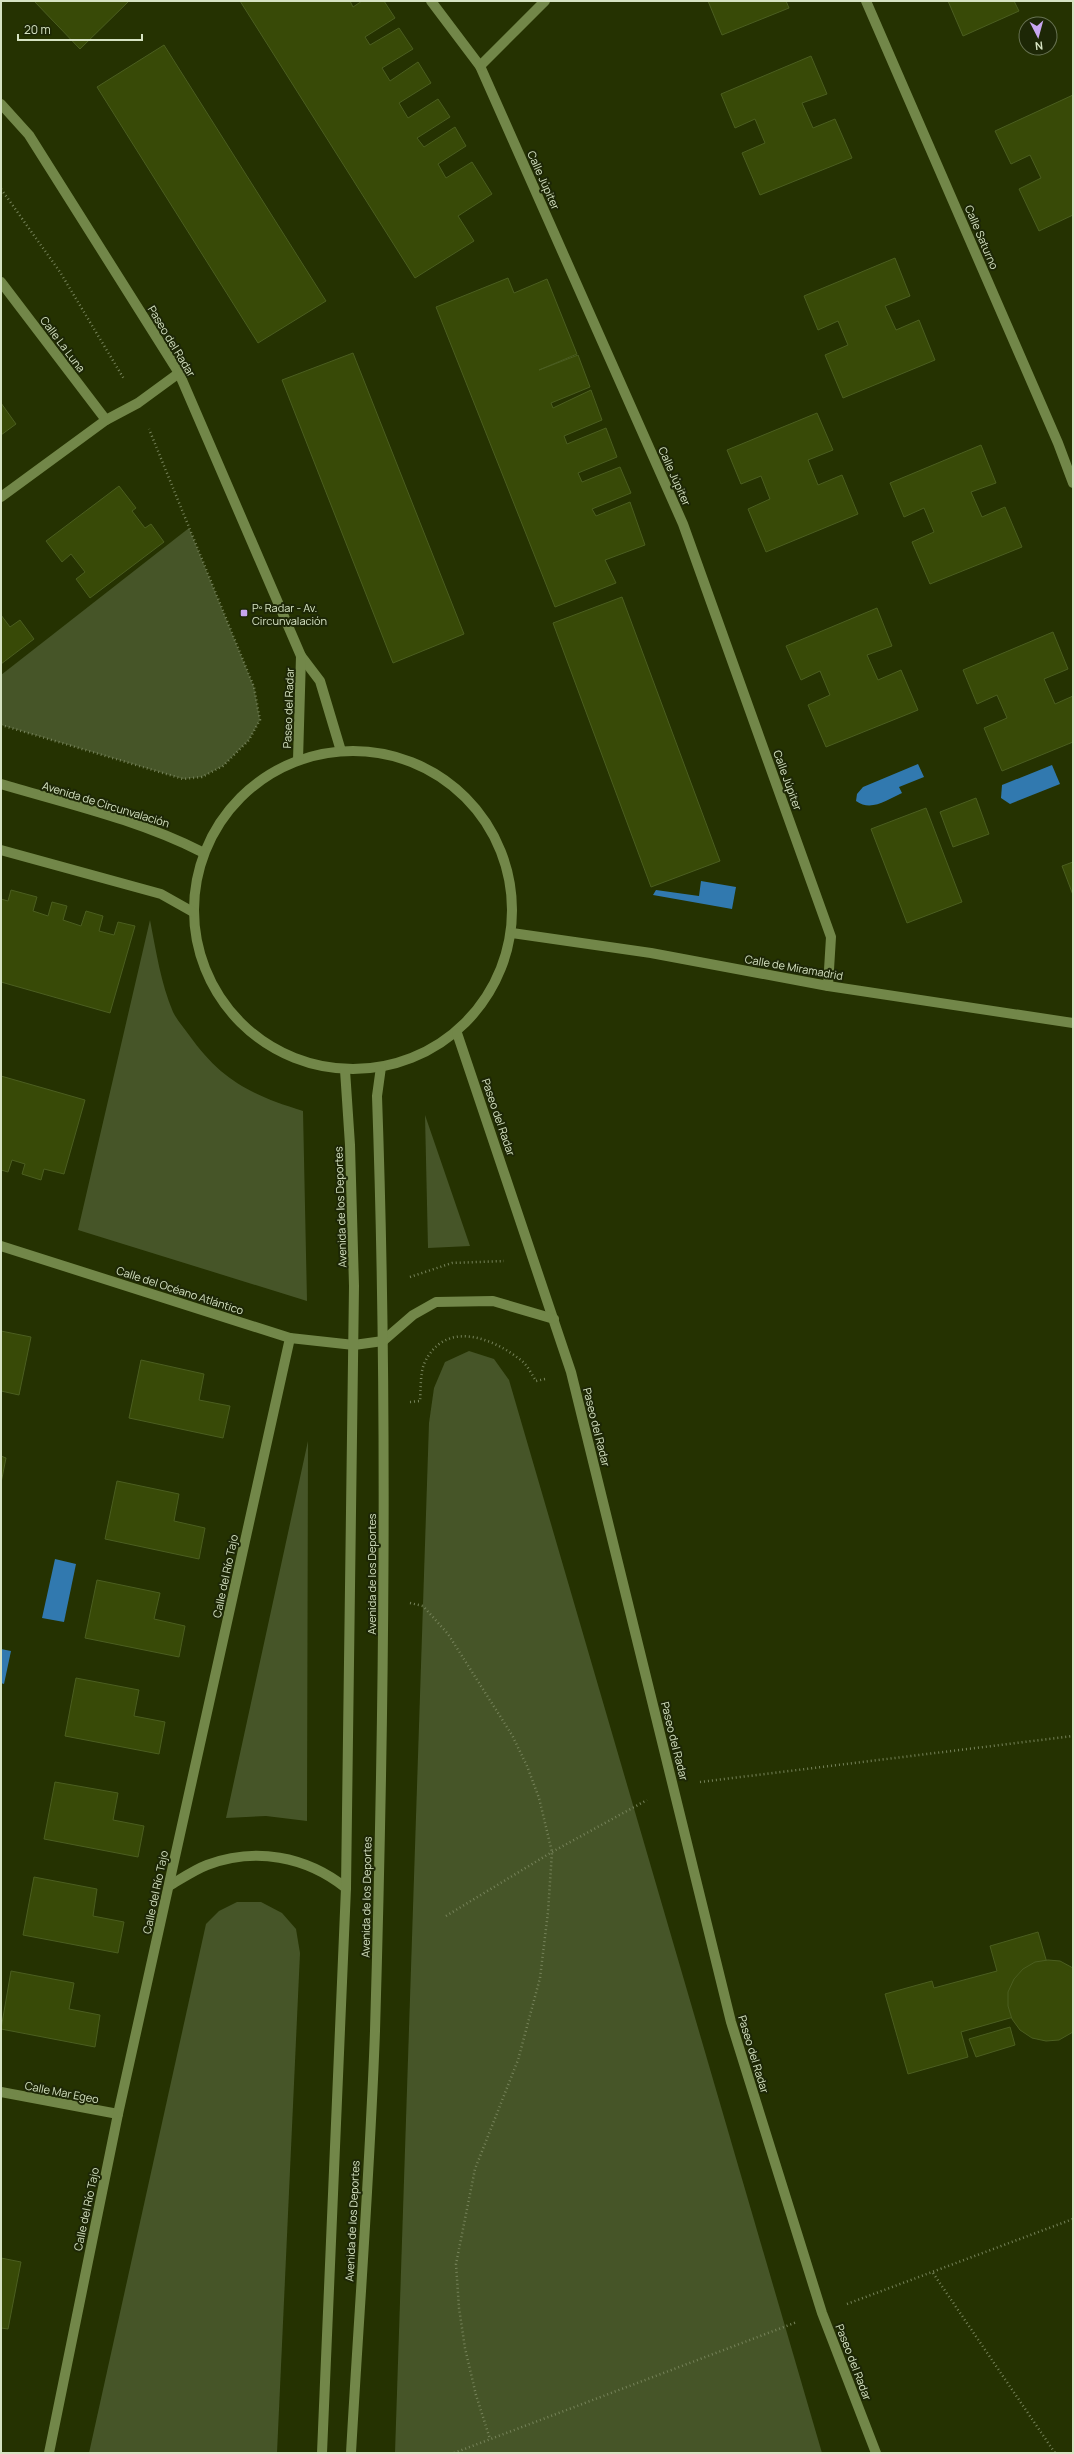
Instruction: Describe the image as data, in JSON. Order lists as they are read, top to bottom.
{
  "streets": {
    "street": [
      "Calle Júpiter",
      "Calle Saturno",
      "Paseo del Radar",
      "Calle La Luna",
      "Avenida de Circunvalación",
      "Calle de Miramadrid",
      "Avenida de los Deportes",
      "Calle del Océano Atlántico",
      "Calle del Río Tajo",
      "Calle Mar Egeo"
    ]
  },
  "crossings": [
    ["Calle Júpiter", "Calle de Miramadrid"],
    ["Avenida de los Deportes", "Calle del Océano Atlántico"],
    ["Calle del Océano Atlántico", "Calle del Río Tajo"],
    ["Calle del Río Tajo", "Calle Mar Egeo"]
  ],
  "places": {
    "transit": ["Pº Radar - Av. Circunvalación"]
  },
  "scale_bar": "20 m",
  "north": "bottom"
}
